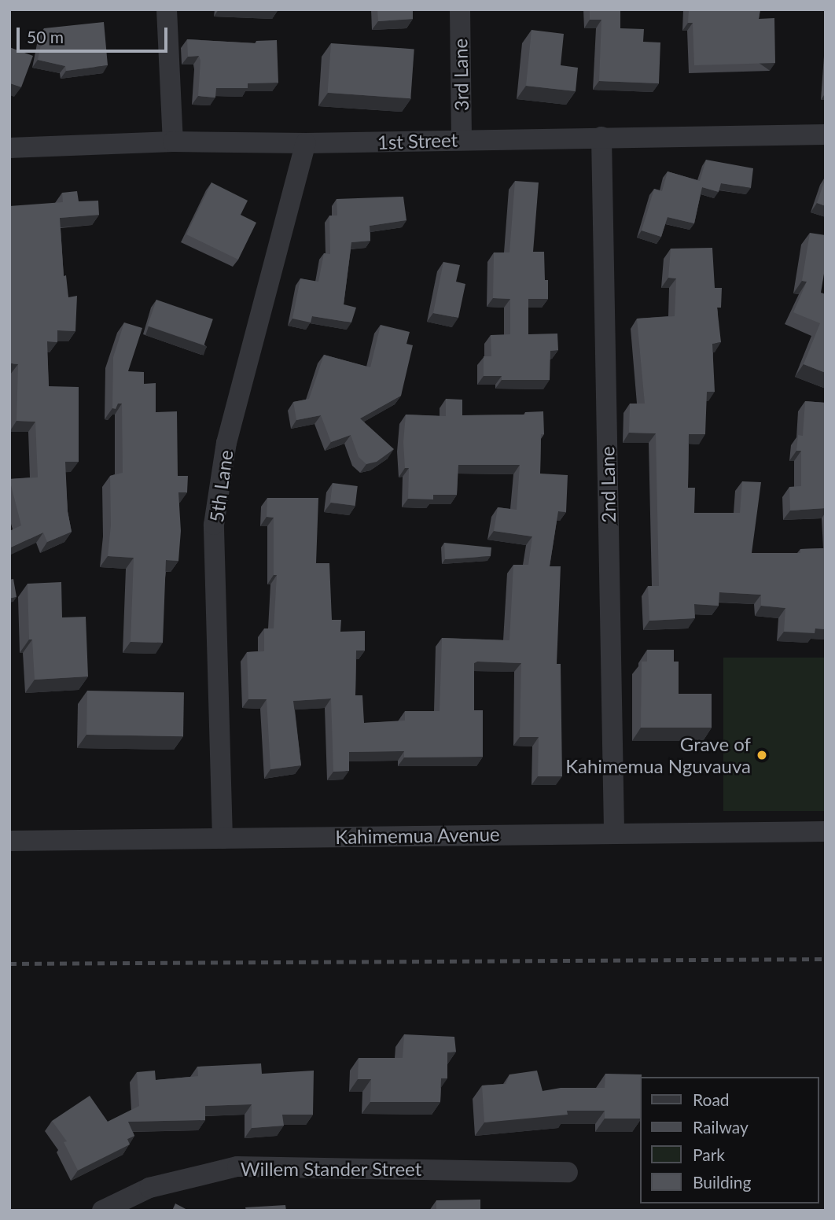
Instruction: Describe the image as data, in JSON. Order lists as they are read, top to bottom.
{
  "streets": {
    "street": [
      "3rd Lane",
      "1st Street",
      "2nd Lane",
      "5th Lane",
      "Kahimemua Avenue",
      "Willem Stander Street"
    ]
  },
  "crossings": [
    ["3rd Lane", "1st Street"],
    ["1st Street", "2nd Lane"],
    ["1st Street", "5th Lane"],
    ["2nd Lane", "Kahimemua Avenue"],
    ["5th Lane", "Kahimemua Avenue"]
  ],
  "places": ["Grave of Kahimemua Nguvauva"],
  "legend": [
    "Road",
    "Railway",
    "Park",
    "Building"
  ],
  "scale_bar": "50 m"
}
